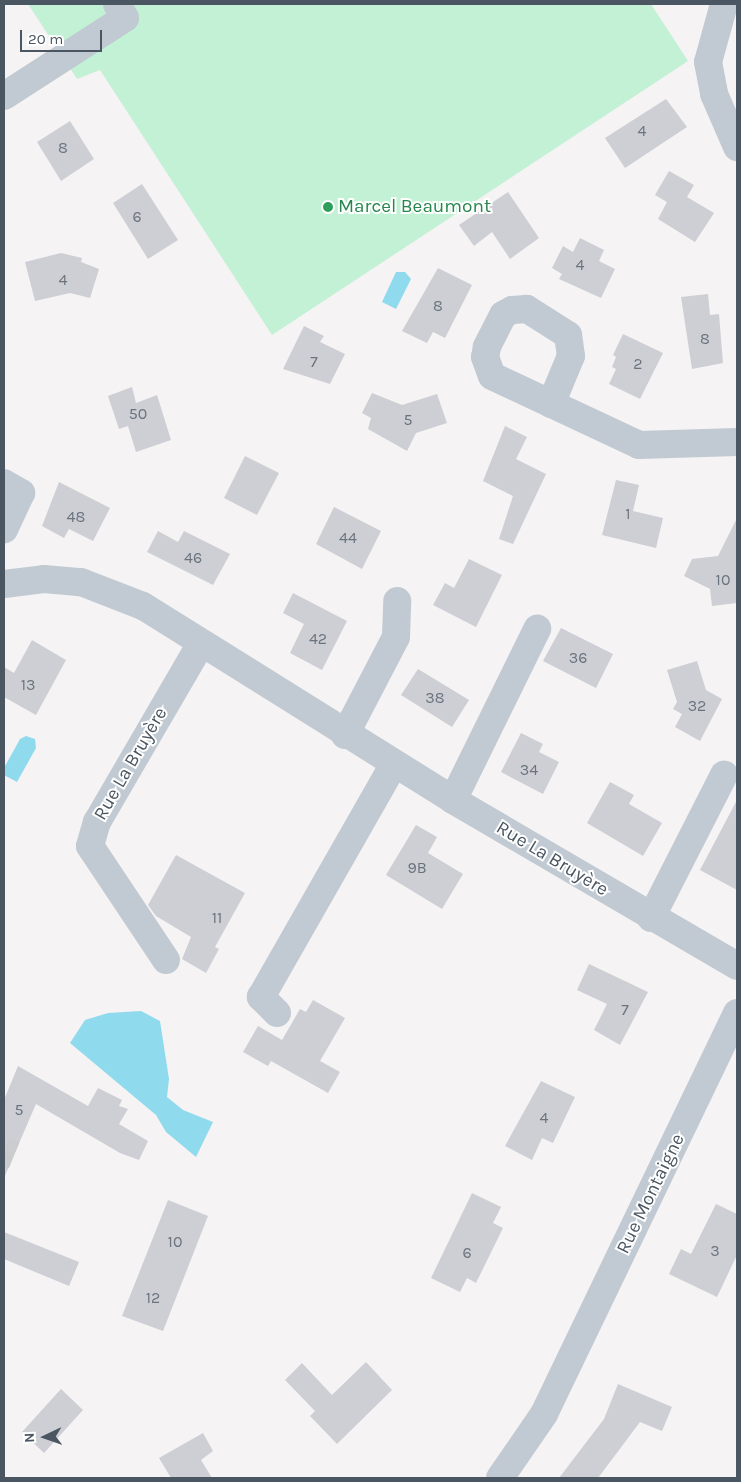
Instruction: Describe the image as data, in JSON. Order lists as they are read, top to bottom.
{
  "streets": {
    "street": ["Rue La Bruyère", "Rue Montaigne"]
  },
  "places": ["Marcel Beaumont"],
  "house_numbers": [
    "4",
    "8",
    "6",
    "4",
    "4",
    "8",
    "8",
    "7",
    "2",
    "50",
    "5",
    "1",
    "48",
    "44",
    "46",
    "10",
    "42",
    "36",
    "13",
    "38",
    "32",
    "34",
    "9B",
    "11",
    "7",
    "5",
    "4",
    "10",
    "3",
    "6",
    "12"
  ],
  "scale_bar": "20 m",
  "north": "left"
}
